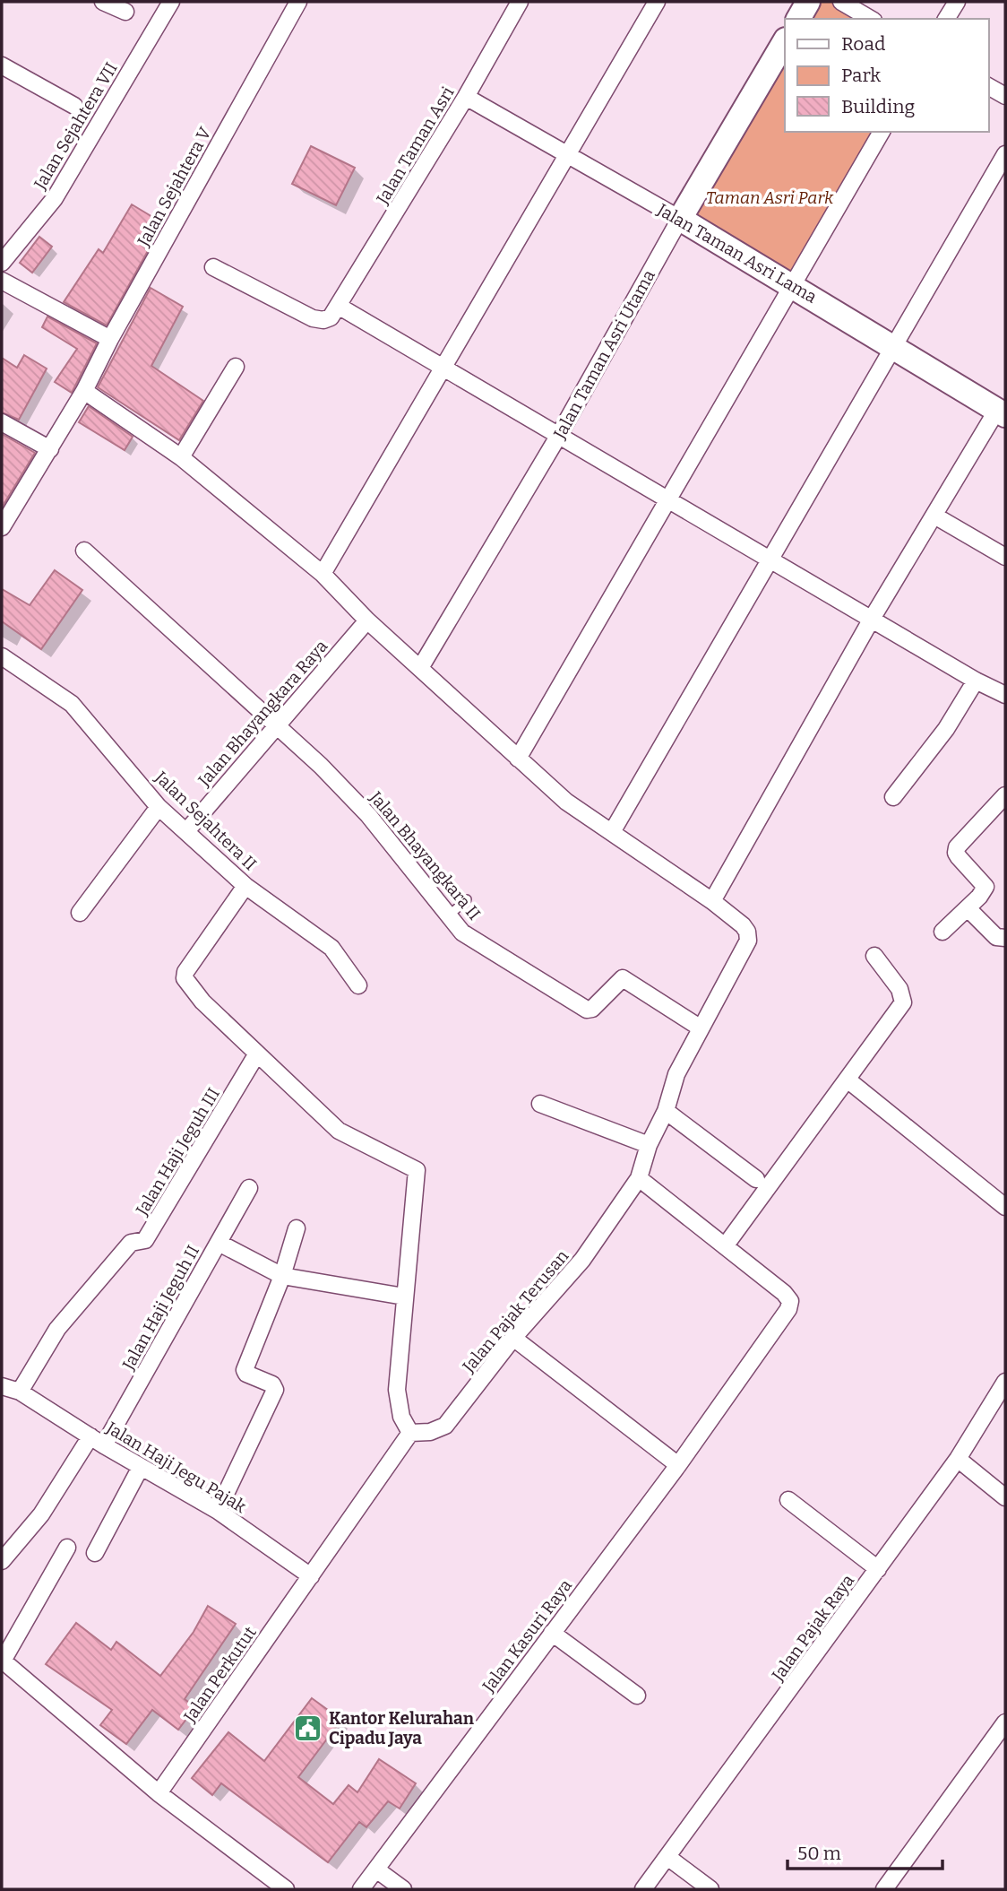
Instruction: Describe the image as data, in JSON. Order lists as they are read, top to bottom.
{
  "streets": {
    "street": [
      "Jalan Sejahtera VII",
      "Jalan Taman Asri",
      "Jalan Sejahtera V",
      "Jalan Taman Asri Lama",
      "Jalan Taman Asri Utama",
      "Jalan Bhayangkara Raya",
      "Jalan Sejahtera II",
      "Jalan Bhayangkara II",
      "Jalan Haji Jeguh III",
      "Jalan Haji Jeguh II",
      "Jalan Pajak Terusan",
      "Jalan Haji Jegu Pajak",
      "Jalan Pajak Raya",
      "Jalan Kasuri Raya",
      "Jalan Perkutut"
    ]
  },
  "crossings": [
    ["Jalan Taman Asri", "Jalan Taman Asri Lama"],
    ["Jalan Sejahtera V", "Jalan Pajak Terusan"],
    ["Jalan Taman Asri Lama", "Jalan Taman Asri Utama"],
    ["Jalan Taman Asri Utama", "Jalan Pajak Terusan"],
    ["Jalan Bhayangkara Raya", "Jalan Sejahtera II"],
    ["Jalan Bhayangkara Raya", "Jalan Bhayangkara II"],
    ["Jalan Bhayangkara Raya", "Jalan Pajak Terusan"],
    ["Jalan Bhayangkara II", "Jalan Pajak Terusan"],
    ["Jalan Haji Jeguh III", "Jalan Haji Jegu Pajak"],
    ["Jalan Haji Jeguh II", "Jalan Haji Jegu Pajak"],
    ["Jalan Haji Jegu Pajak", "Jalan Perkutut"]
  ],
  "parks": ["Taman Asri Park"],
  "places": {
    "public building": ["Kantor Kelurahan Cipadu Jaya"]
  },
  "legend": ["Road", "Park", "Building"],
  "scale_bar": "50 m"
}
